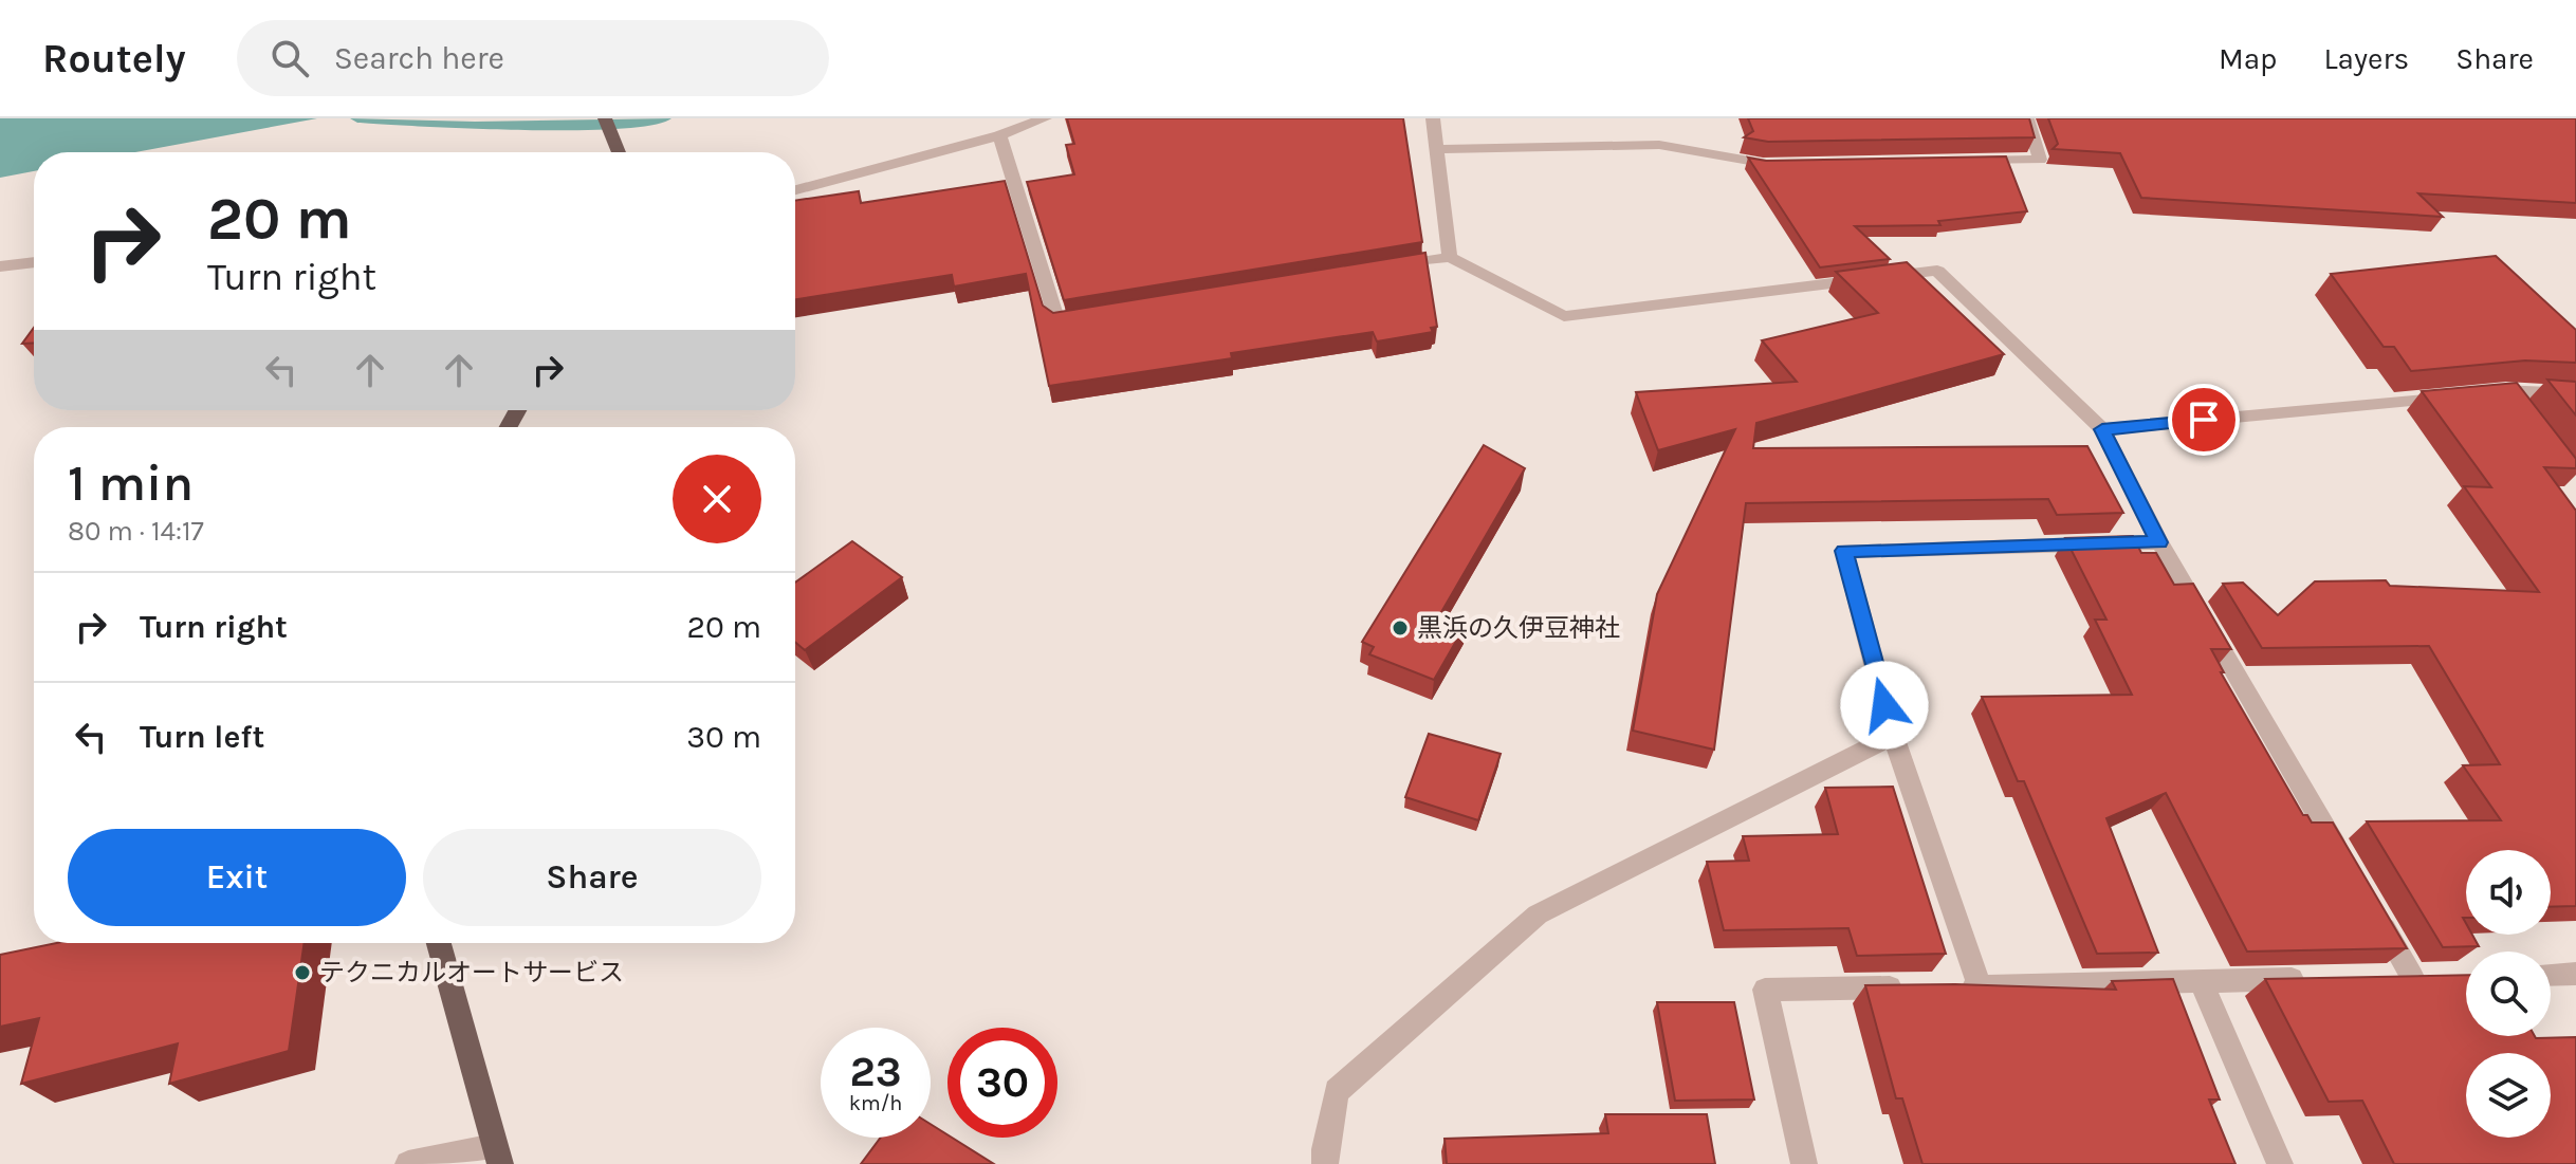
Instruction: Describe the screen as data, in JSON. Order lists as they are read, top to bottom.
{
  "places": ["黒浜の久伊豆神社", "テクニカルオートサービス"],
  "page": {
    "header": "Routely",
    "search": "Search here",
    "nav": ["Map", "Layers", "Share"],
    "turn": ["20 m", "Turn right"],
    "heading": ["1 min", "80 m · 14:17"],
    "list": [
      {
        "name": "Turn right",
        "value": "20 m"
      },
      {
        "name": "Turn left",
        "value": "30 m"
      }
    ],
    "buttons": ["Exit", "Share"],
    "speed": "23 km/h",
    "limit": "30"
  }
}
